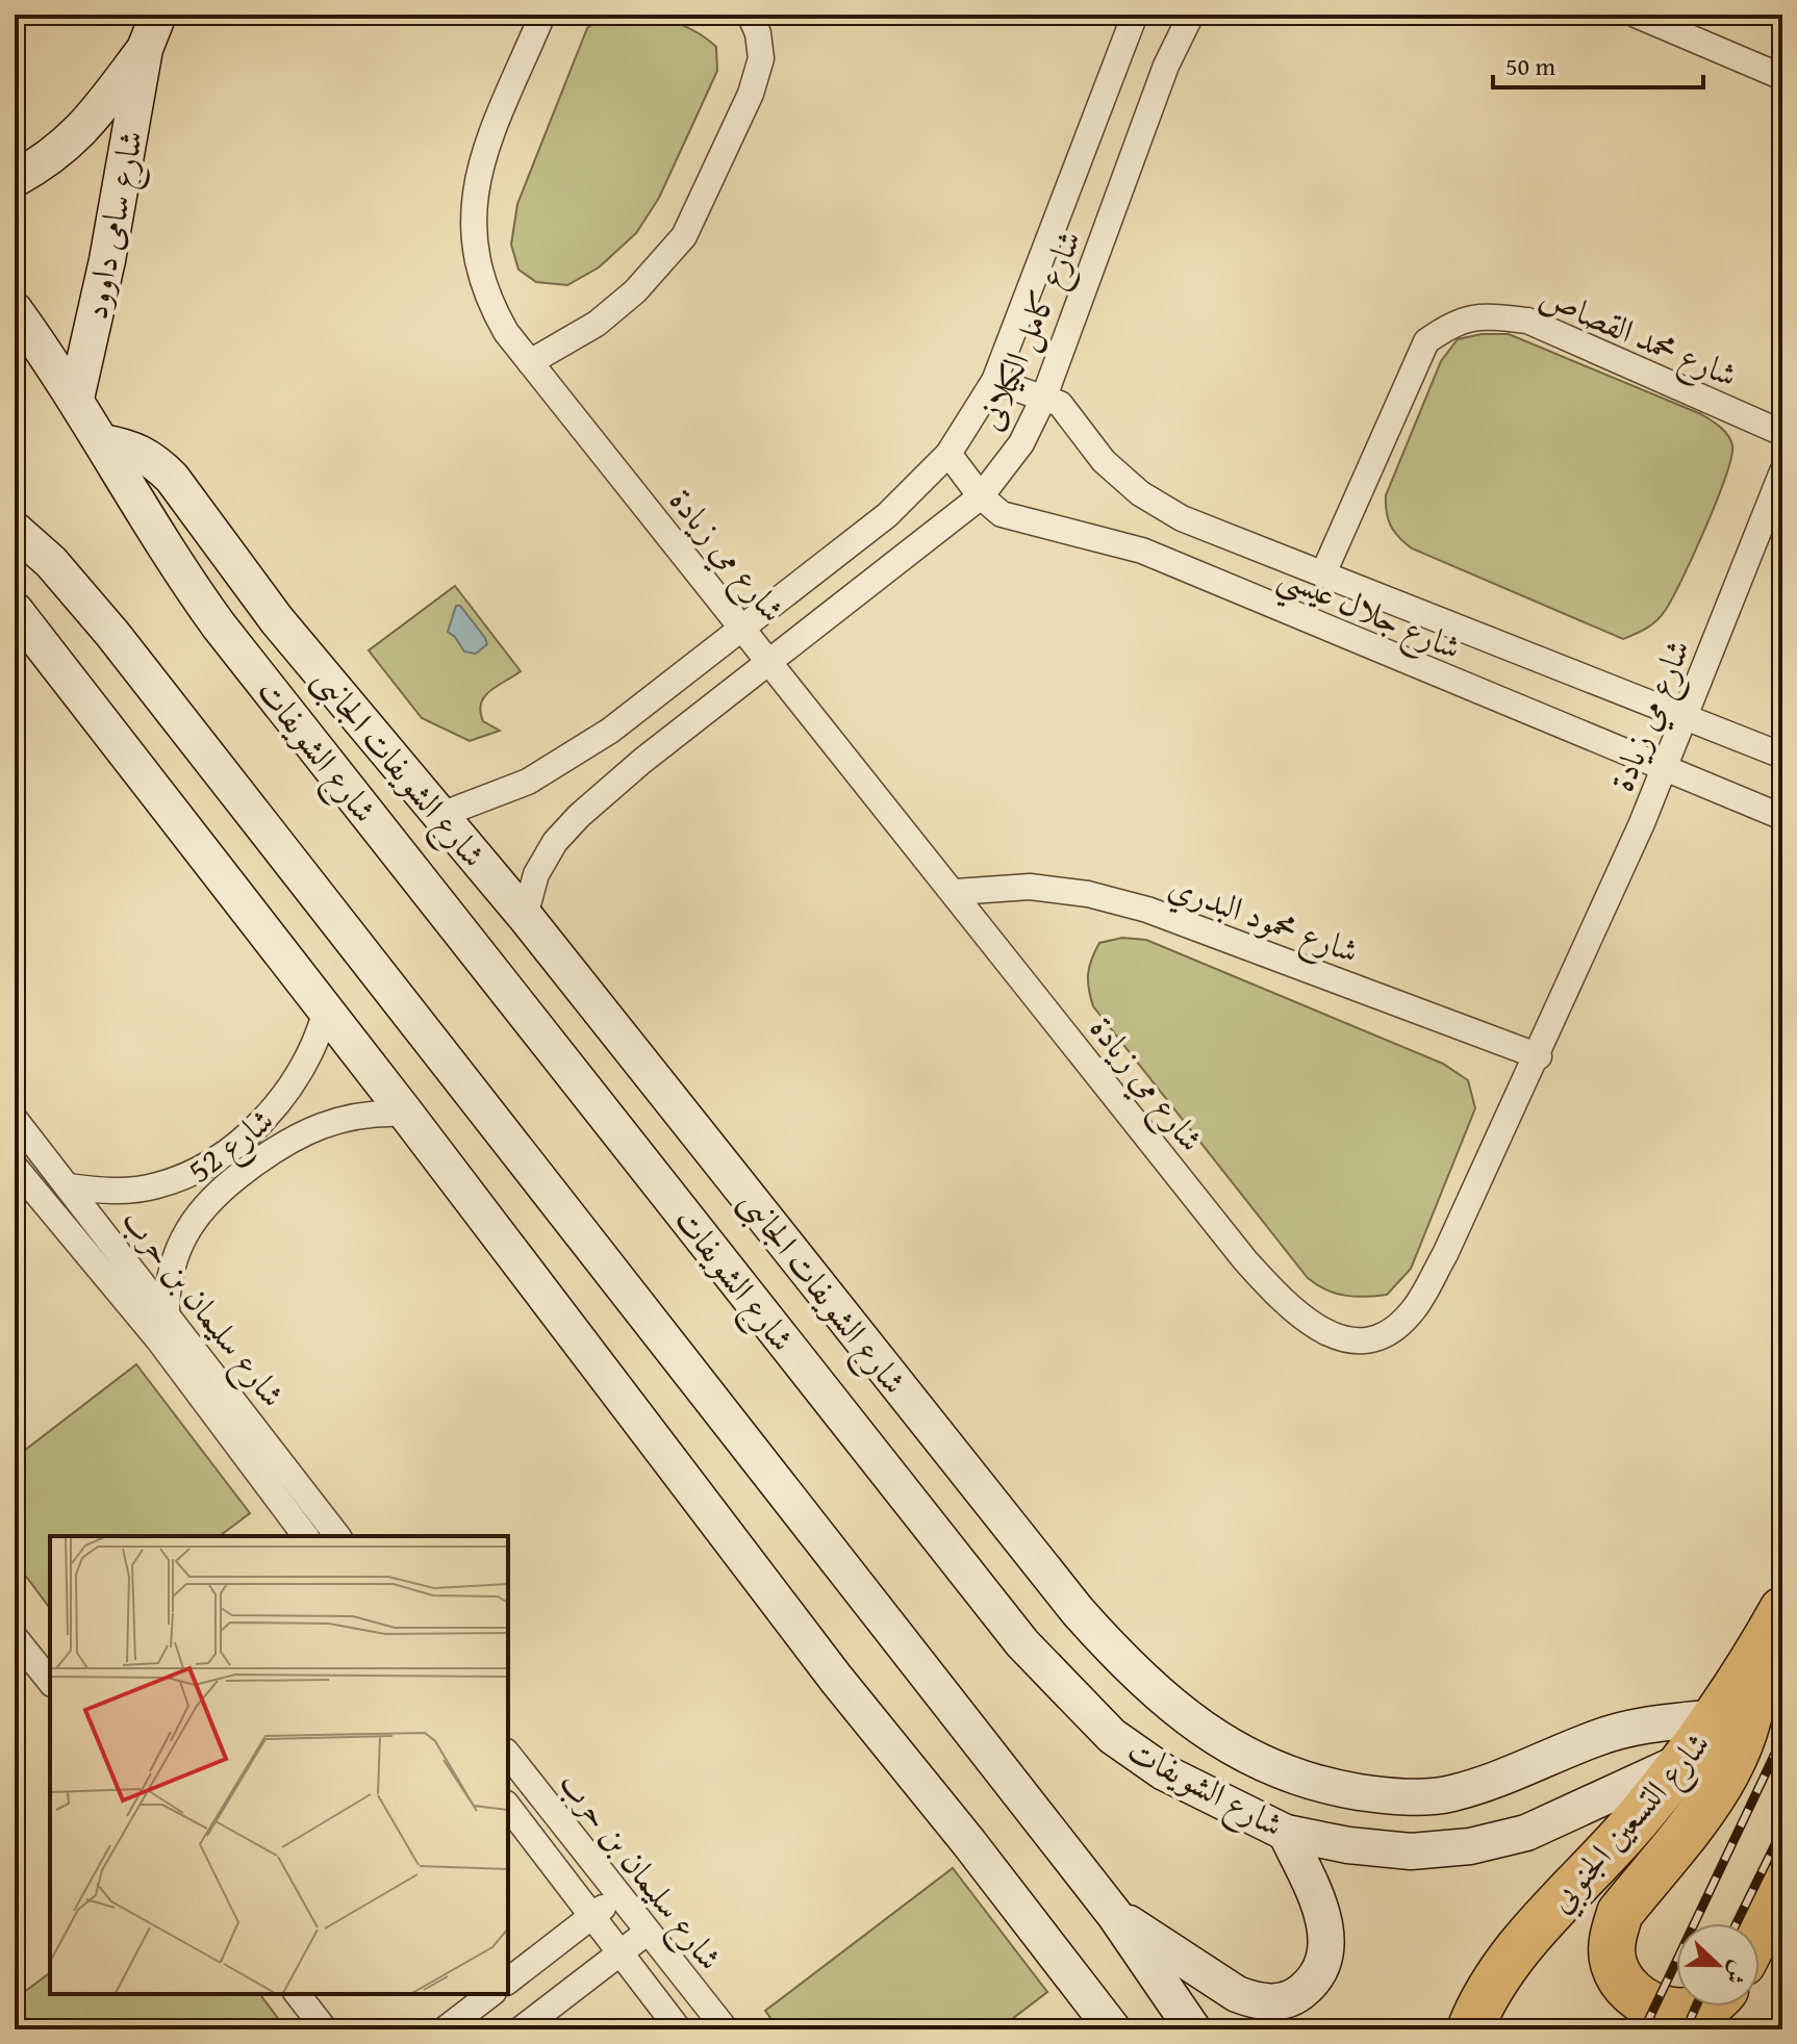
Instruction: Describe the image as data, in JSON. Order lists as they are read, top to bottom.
{
  "streets": {
    "highway": ["شارع التسعين الجنوبي"],
    "main road": ["شارع سامى داوود", "شارع الشويفات", "شارع الشويفات الجانبى"],
    "street": [
      "شارع كامل الكيلانى",
      "شارع محمد القصاص",
      "شارع مي زيادة",
      "شارع جلال عيسي",
      "شارع محمود البدري",
      "شارع 52",
      "شارع سليمان بن حرب"
    ]
  },
  "crossings": [
    ["شارع سامى داوود", "شارع الشويفات"],
    ["شارع كامل الكيلانى", "شارع مي زيادة"],
    ["شارع كامل الكيلانى", "شارع جلال عيسي"],
    ["شارع كامل الكيلانى", "شارع الشويفات الجانبى"],
    ["شارع محمد القصاص", "شارع جلال عيسي"],
    ["شارع مي زيادة", "شارع جلال عيسي"],
    ["شارع مي زيادة", "شارع محمود البدري"],
    ["شارع الشويفات", "شارع الشويفات الجانبى"],
    ["شارع الشويفات", "شارع التسعين الجنوبي"],
    ["شارع الشويفات الجانبى", "شارع التسعين الجنوبي"],
    ["شارع 52", "شارع سليمان بن حرب"]
  ],
  "scale_bar": "50 m",
  "north": "right"
}
